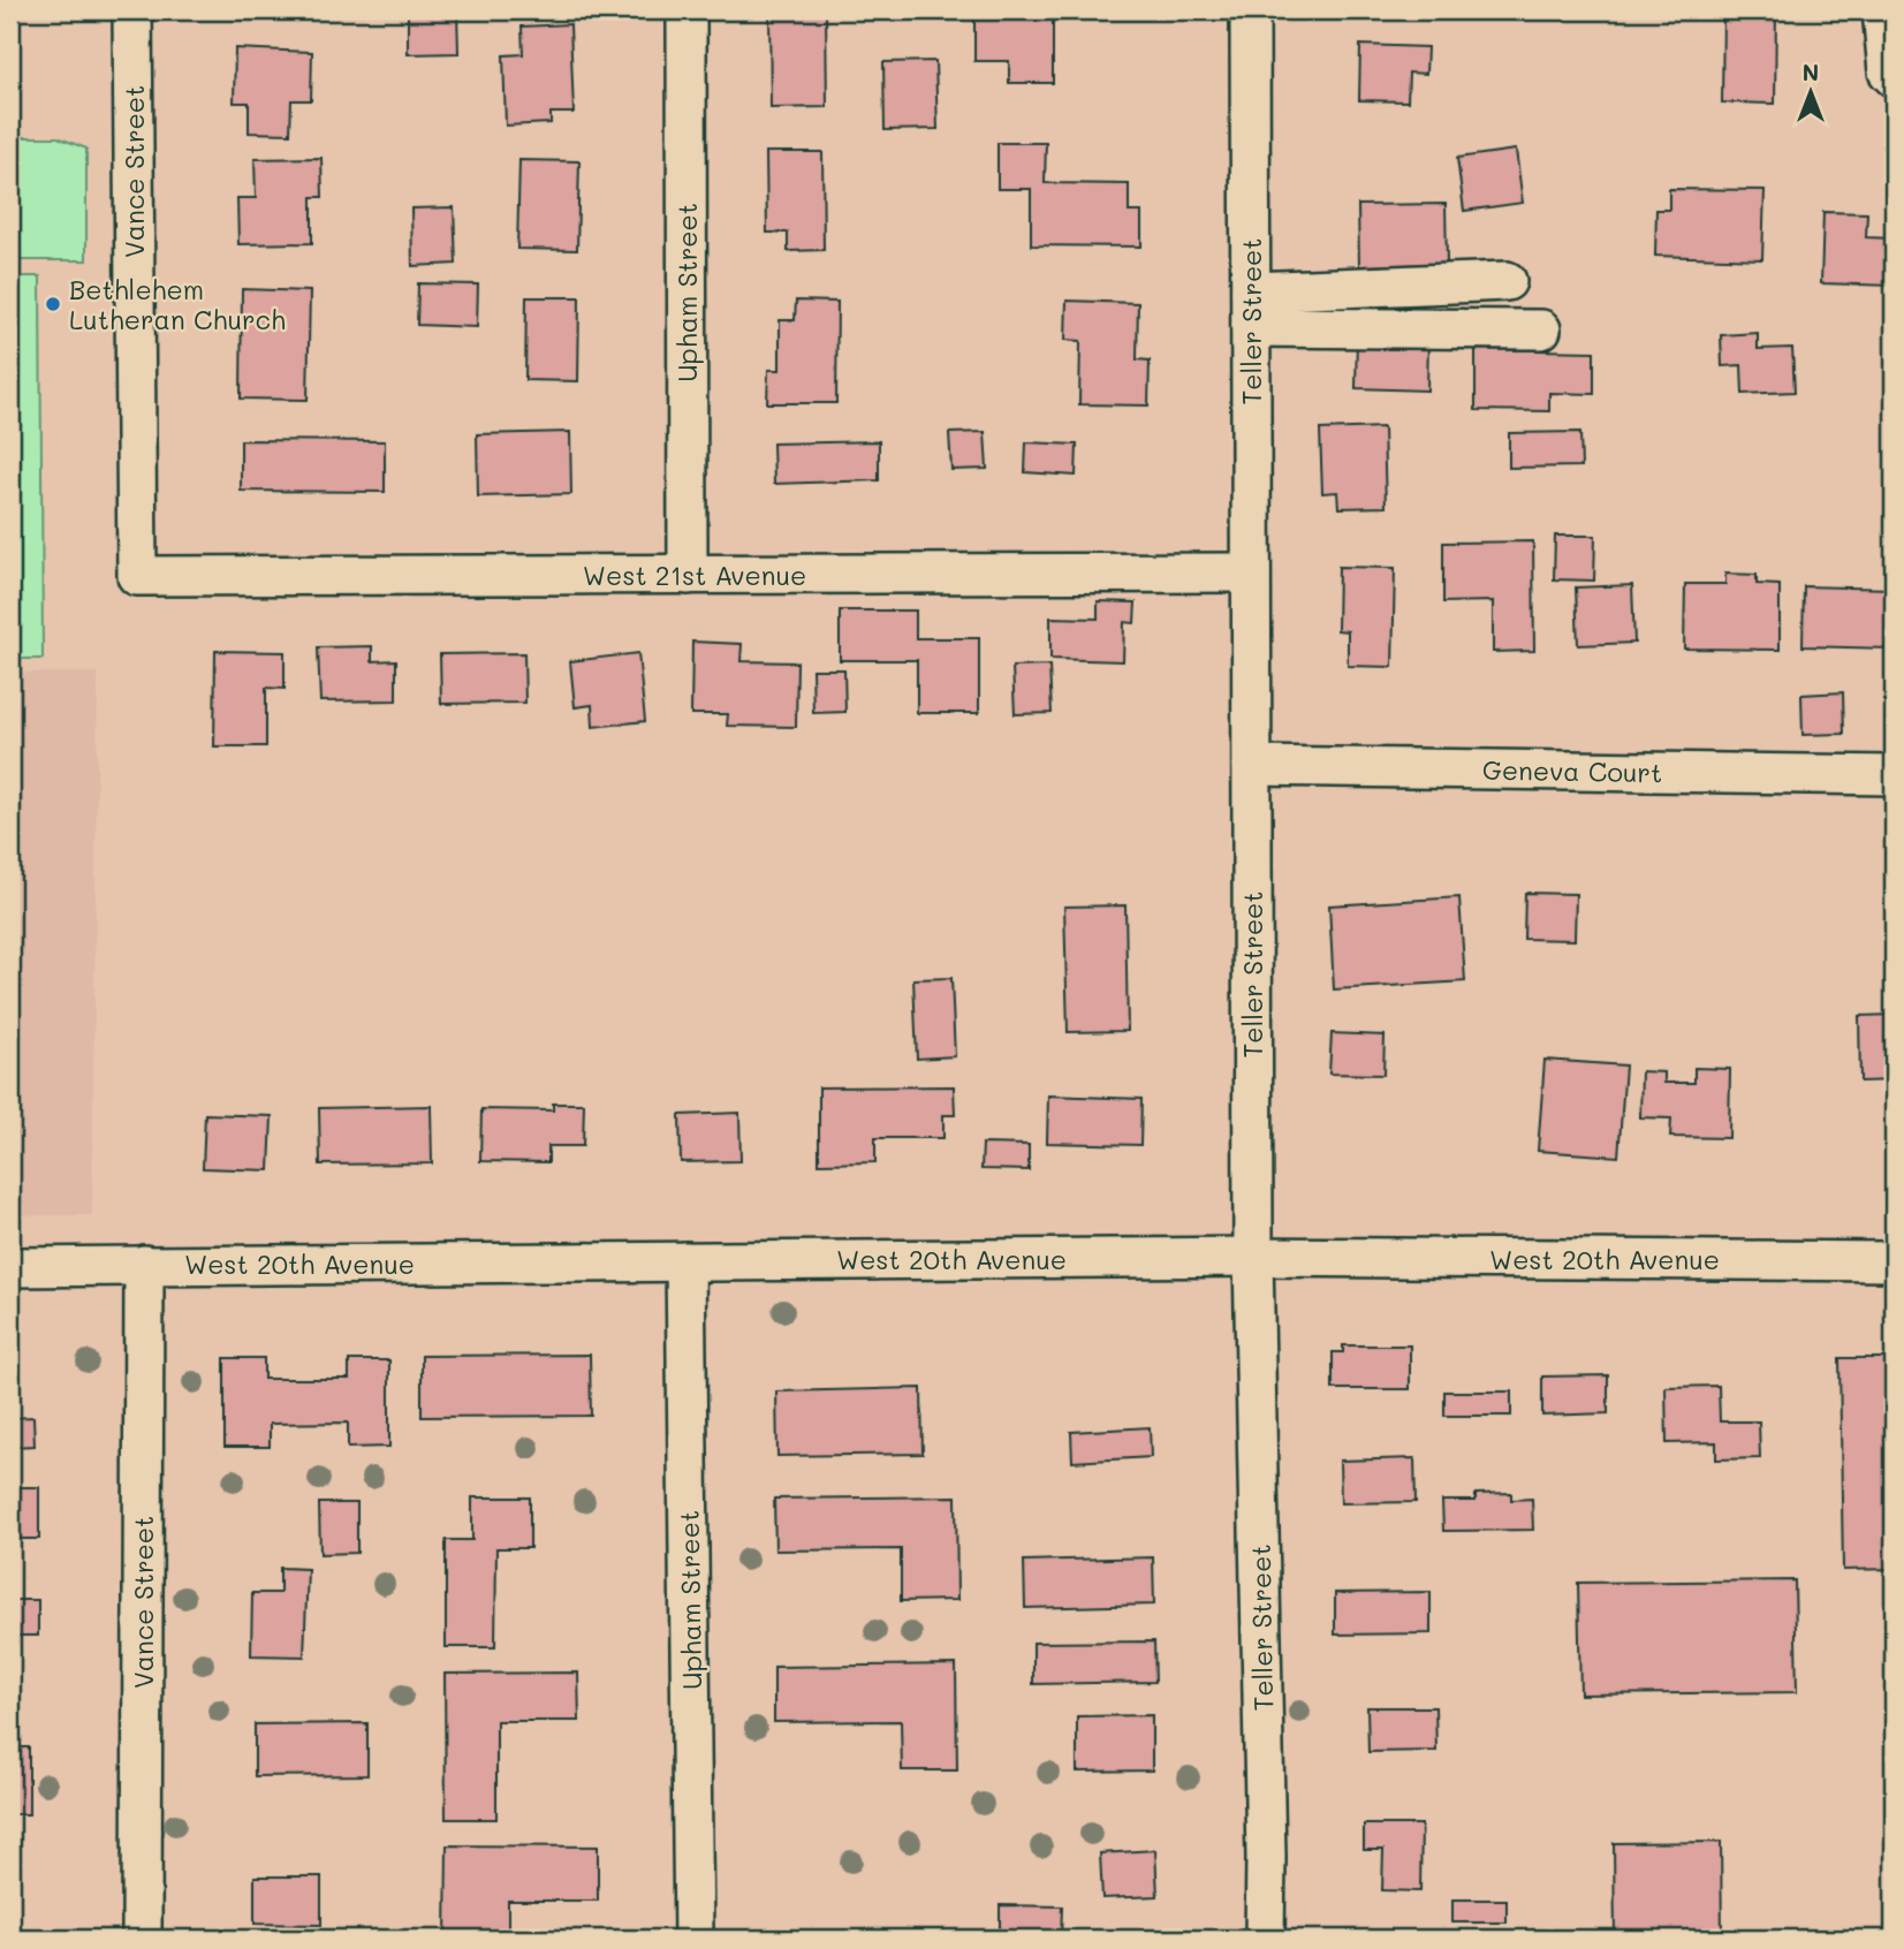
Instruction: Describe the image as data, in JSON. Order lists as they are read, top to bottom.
{
  "streets": {
    "street": [
      "Vance Street",
      "Upham Street",
      "Teller Street",
      "West 21st Avenue",
      "Geneva Court",
      "West 20th Avenue"
    ]
  },
  "crossings": [
    ["Vance Street", "West 21st Avenue"],
    ["Vance Street", "West 20th Avenue"],
    ["Upham Street", "West 21st Avenue"],
    ["Upham Street", "West 20th Avenue"],
    ["Teller Street", "West 21st Avenue"],
    ["Teller Street", "Geneva Court"],
    ["Teller Street", "West 20th Avenue"]
  ],
  "places": ["Bethlehem Lutheran Church"],
  "north": "top"
}
